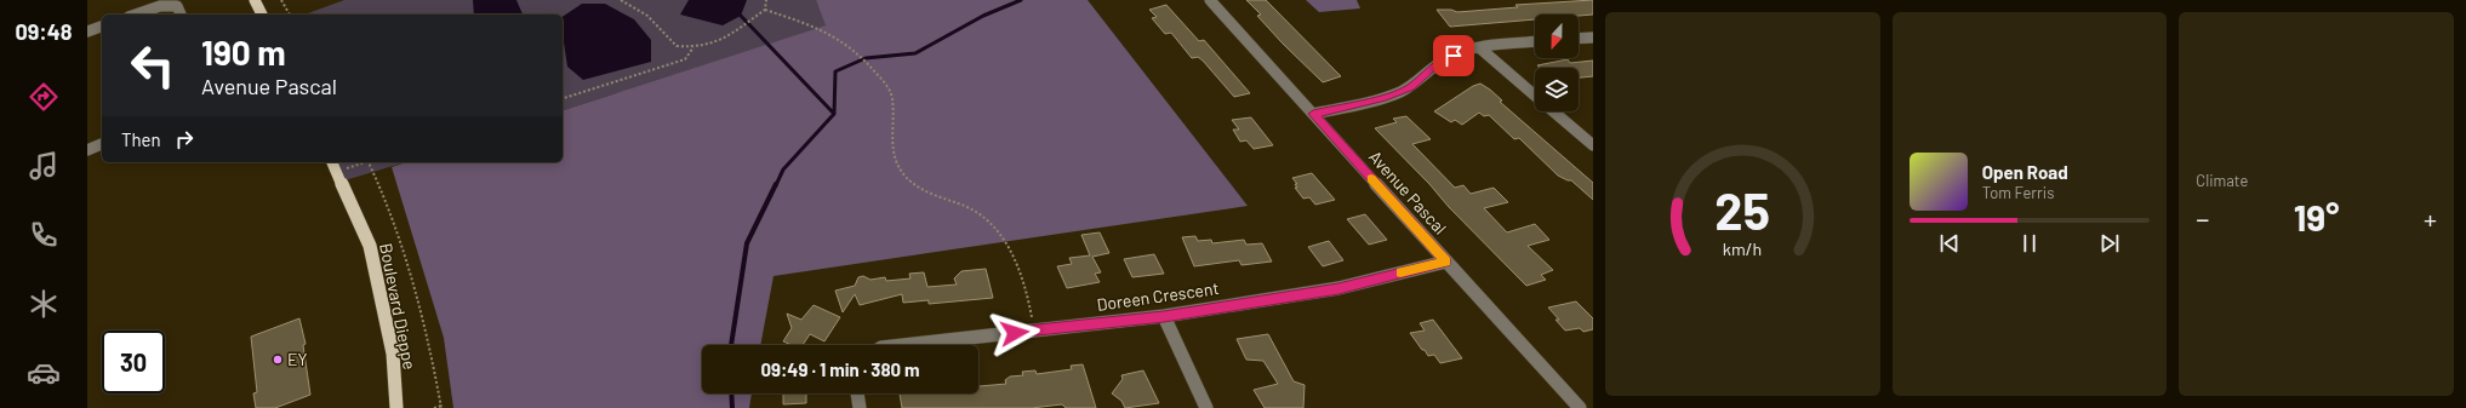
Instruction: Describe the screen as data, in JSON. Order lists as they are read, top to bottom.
{
  "streets": {
    "main road": ["Boulevard Dieppe"],
    "street": ["Avenue Pascal", "Doreen Crescent"]
  },
  "crossings": [
    ["Avenue Pascal", "Doreen Crescent"]
  ],
  "places": ["EY"],
  "north": "bottom",
  "page": {
    "tabs": "09:48",
    "tile": "Climate",
    "turn": ["190 m", "Avenue Pascal"],
    "then": "Then",
    "song": ["Open Road", "Tom Ferris"],
    "heat": ["−", "19°", "+"],
    "limit": "30",
    "trip": "09:49 · 1 min · 380 m",
    "gauge": ["25", "km/h"]
  }
}
